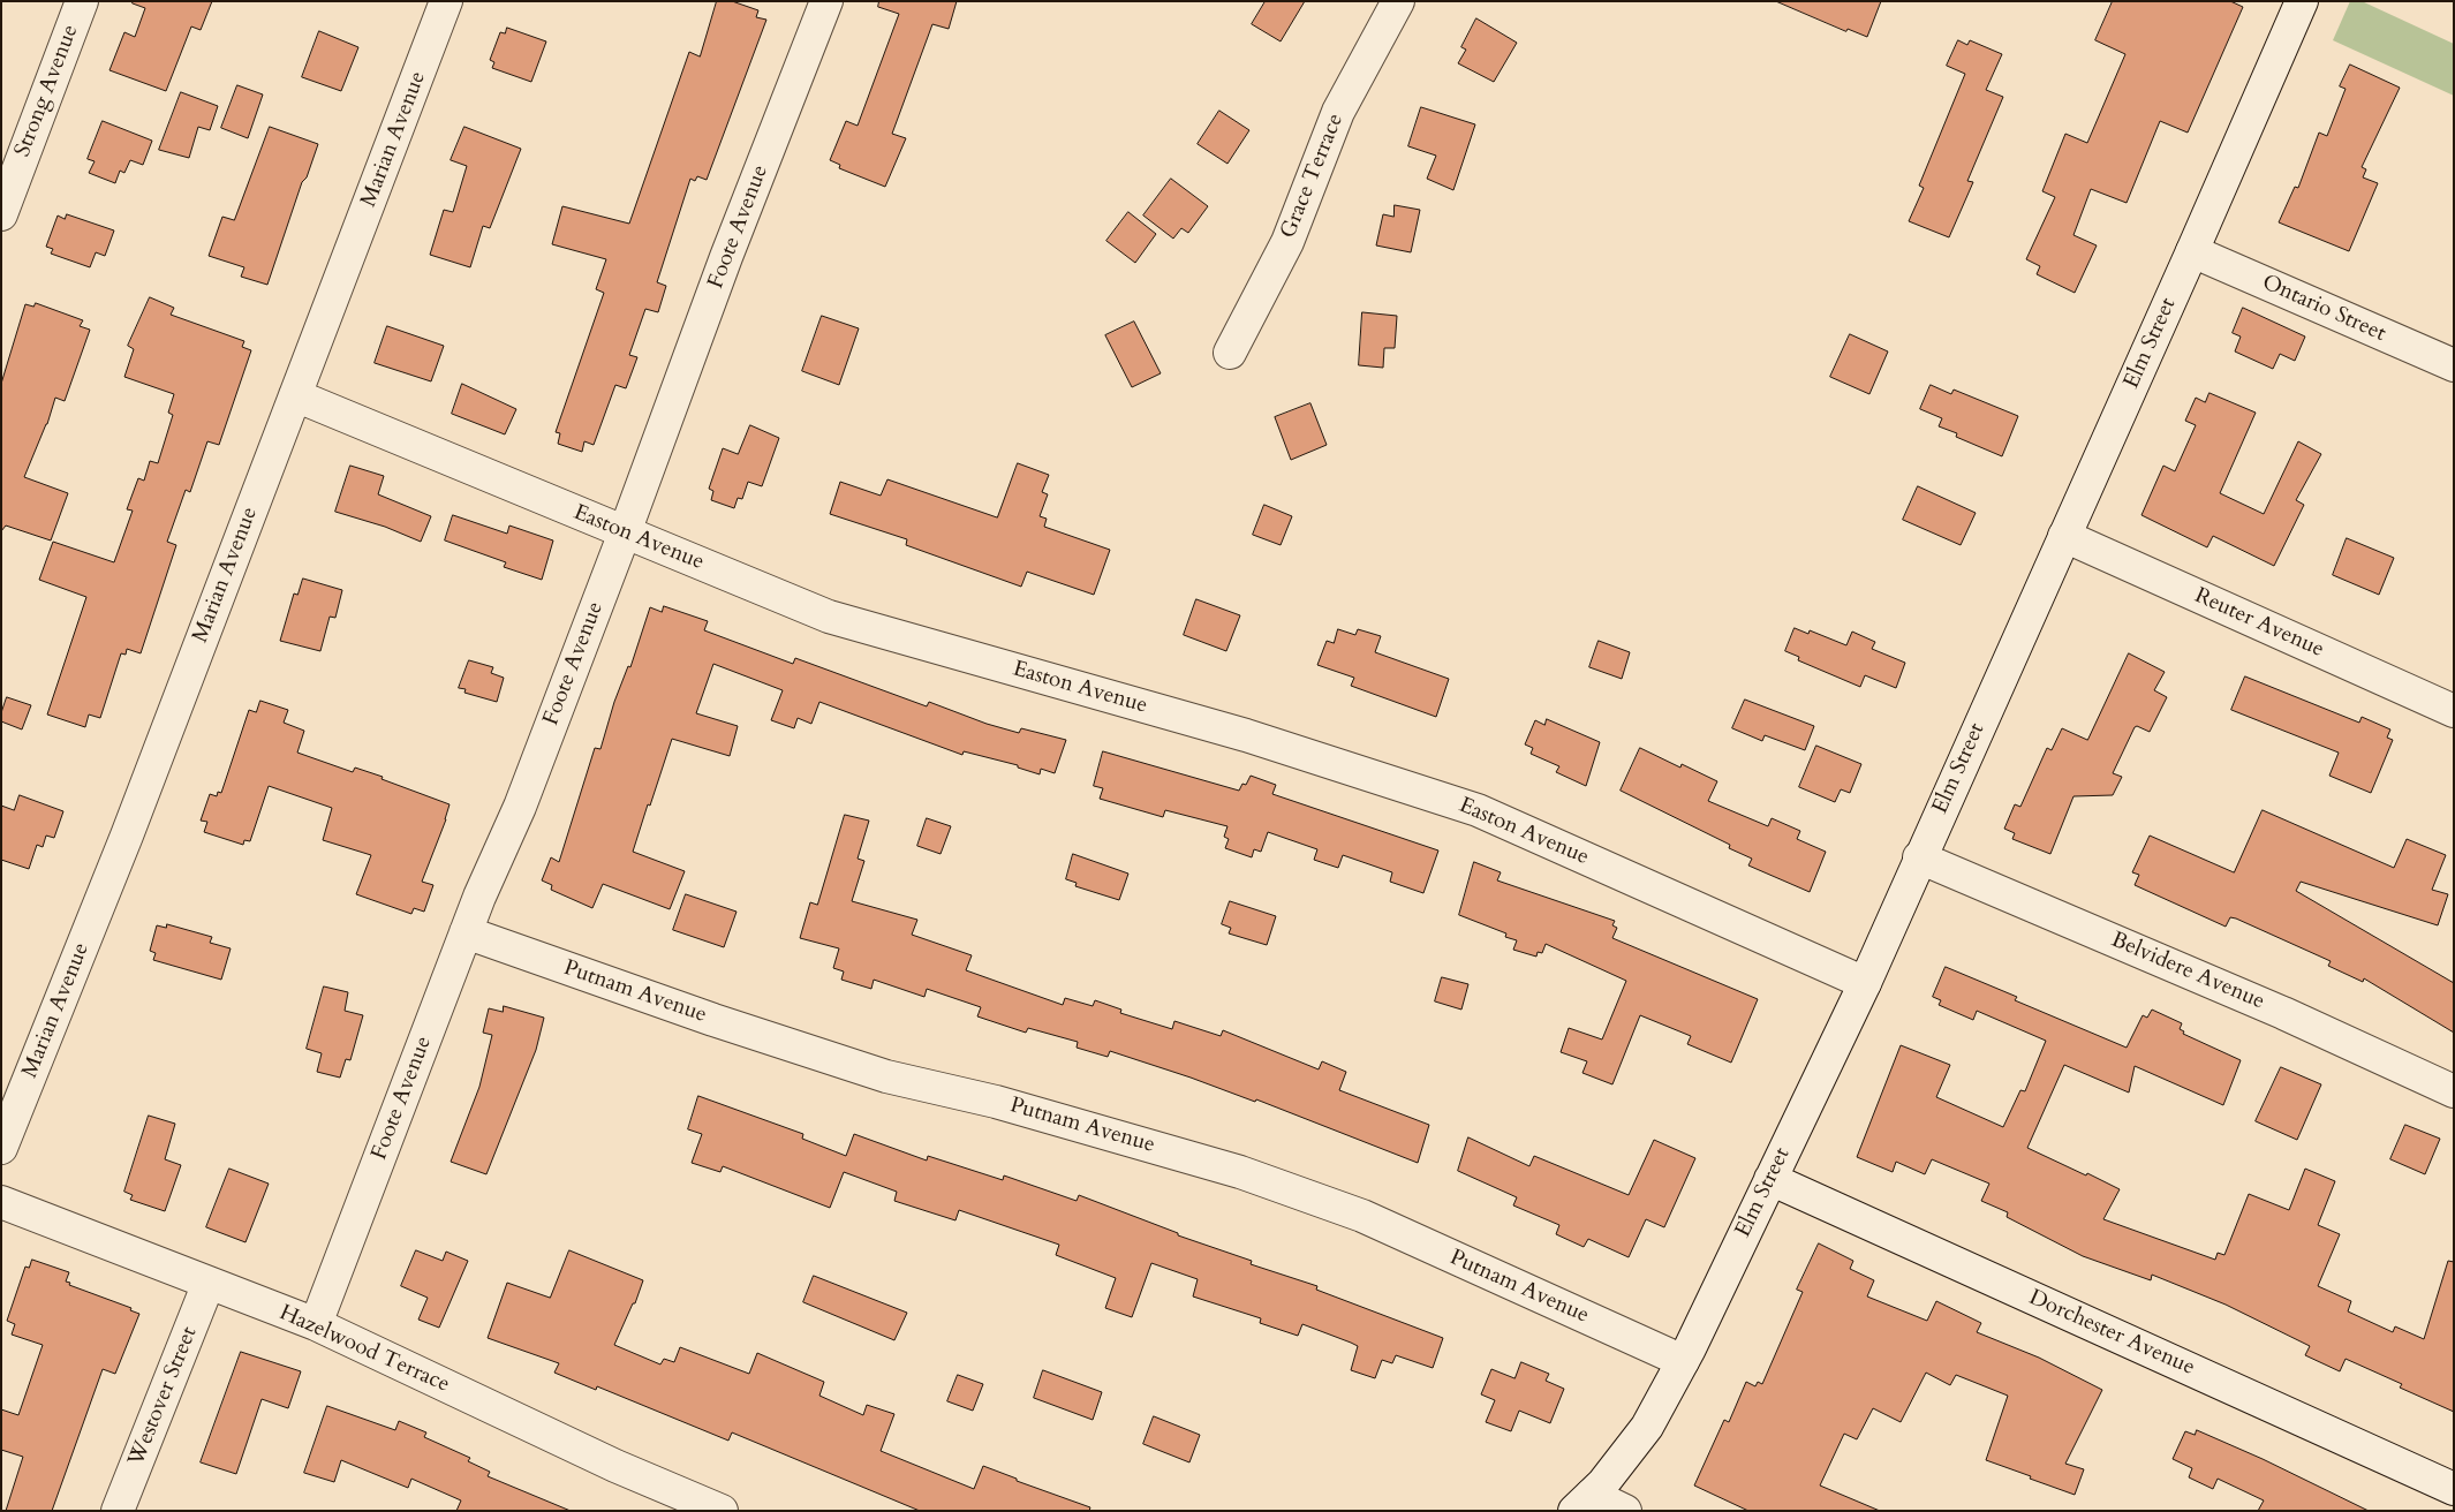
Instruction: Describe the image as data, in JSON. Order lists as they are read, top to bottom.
{
  "streets": {
    "street": [
      "Strong Avenue",
      "Marian Avenue",
      "Grace Terrace",
      "Foote Avenue",
      "Ontario Street",
      "Elm Street",
      "Easton Avenue",
      "Reuter Avenue",
      "Belvidere Avenue",
      "Putnam Avenue",
      "Dorchester Avenue",
      "Hazelwood Terrace",
      "Westover Street"
    ]
  },
  "crossings": [
    ["Marian Avenue", "Easton Avenue"],
    ["Foote Avenue", "Easton Avenue"],
    ["Foote Avenue", "Putnam Avenue"],
    ["Foote Avenue", "Hazelwood Terrace"],
    ["Ontario Street", "Elm Street"],
    ["Elm Street", "Easton Avenue"],
    ["Elm Street", "Reuter Avenue"],
    ["Elm Street", "Belvidere Avenue"],
    ["Elm Street", "Putnam Avenue"],
    ["Elm Street", "Dorchester Avenue"],
    ["Hazelwood Terrace", "Westover Street"]
  ]
}
